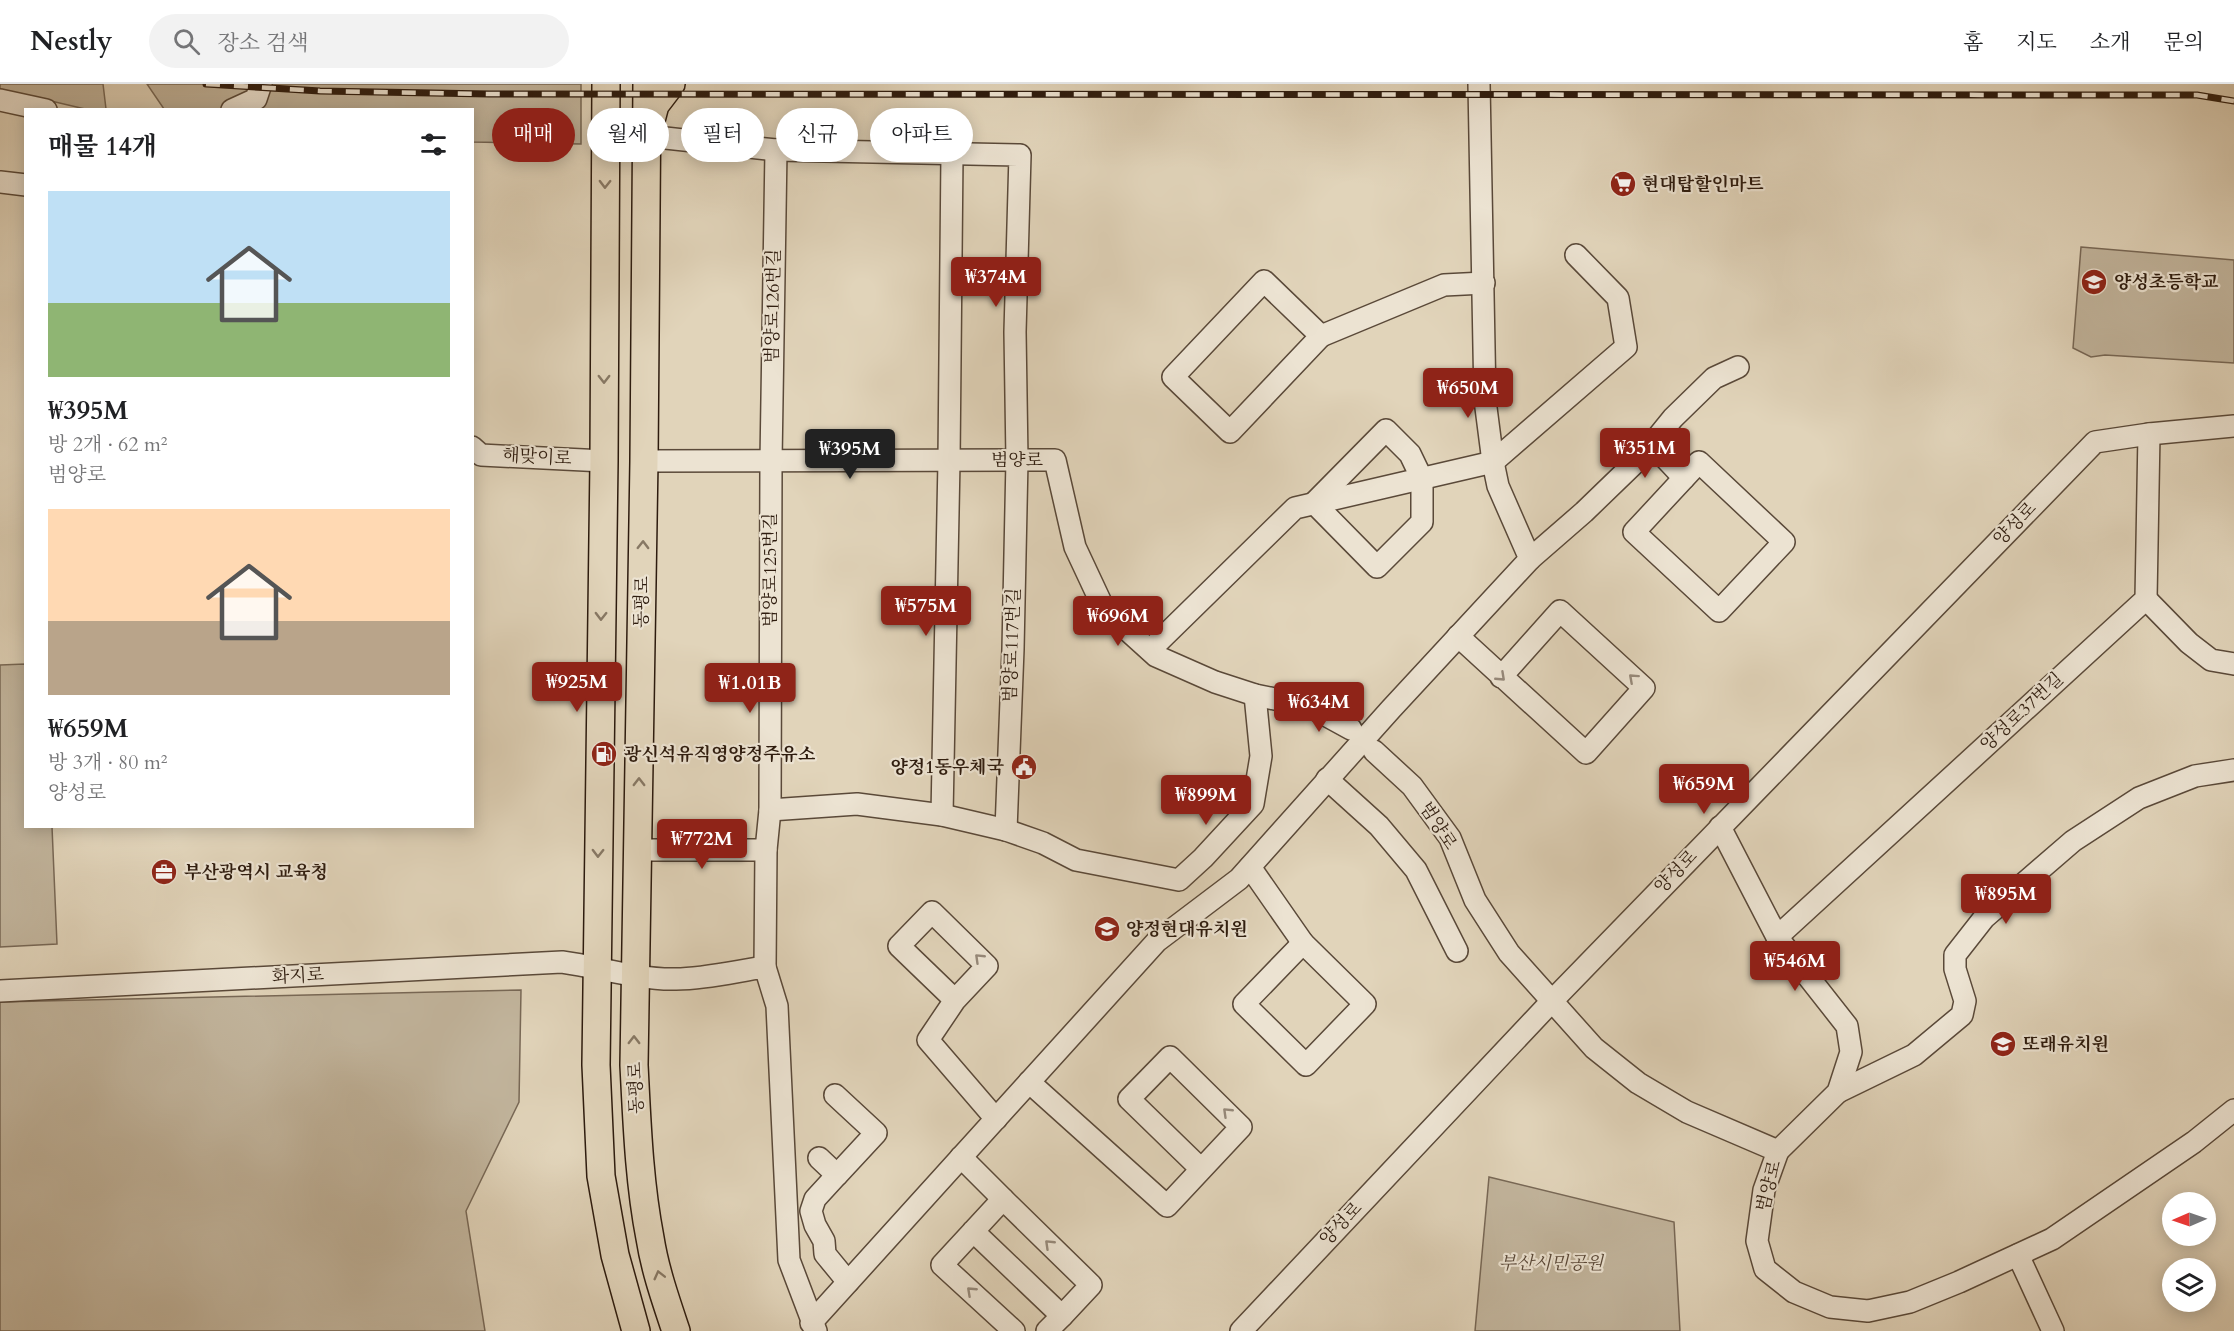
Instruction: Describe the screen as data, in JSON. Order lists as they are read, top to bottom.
{
  "streets": {
    "main road": ["동평로"],
    "street": [
      "범양로126번길",
      "해맞이로",
      "범양로",
      "양성로",
      "범양로125번길",
      "범양로117번길",
      "양성로37번길",
      "화지로"
    ]
  },
  "crossings": [
    ["범양로126번길", "범양로"],
    ["범양로126번길", "범양로125번길"],
    ["범양로", "양성로"],
    ["범양로", "범양로125번길"],
    ["범양로", "동평로"],
    ["범양로", "범양로117번길"],
    ["범양로125번길", "화지로"],
    ["동평로", "화지로"]
  ],
  "parks": ["부산시민공원"],
  "places": {
    "supermarket": ["현대탑할인마트"],
    "school or university": ["양성초등학교", "양정현대유치원", "또래유치원"],
    "fuel station": ["광신석유직영양정주유소"],
    "public building": ["양정1동우체국"],
    "office": ["부산광역시 교육청"]
  },
  "north": "left",
  "page": {
    "header": "Nestly",
    "search": "장소 검색",
    "nav": [
      "홈",
      "지도",
      "소개",
      "문의"
    ],
    "chip": [
      "매매",
      "월세",
      "필터",
      "신규",
      "아파트"
    ],
    "heading": "매물 14개",
    "list": [
      {
        "name": "₩395M",
        "note": "방 2개 · 62 m² · 범양로"
      },
      {
        "name": "₩659M",
        "note": "방 3개 · 80 m² · 양성로"
      }
    ],
    "price": [
      "₩374M",
      "₩650M",
      "₩351M",
      "₩395M",
      "₩575M",
      "₩696M",
      "₩925M",
      "₩1.01B",
      "₩634M",
      "₩659M",
      "₩899M",
      "₩772M",
      "₩895M",
      "₩546M"
    ]
  }
}
